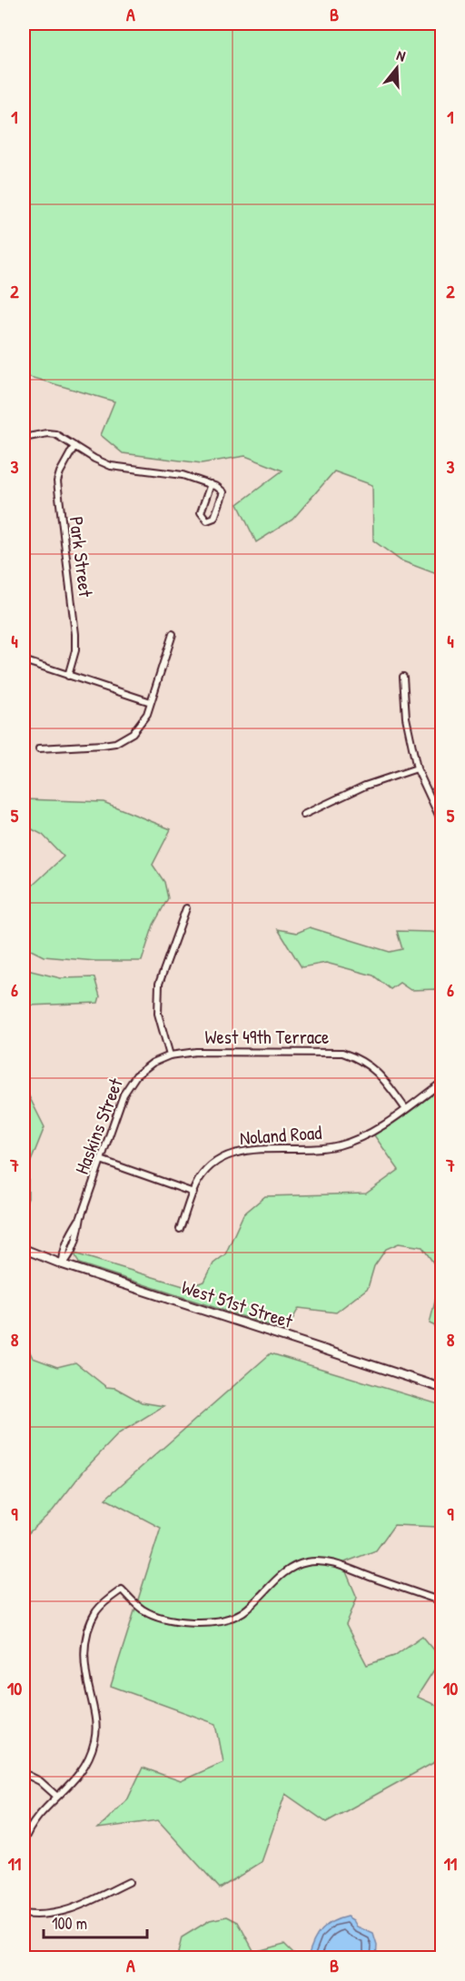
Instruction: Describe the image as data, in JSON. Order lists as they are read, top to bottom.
{
  "streets": {
    "street": [
      "Park Street",
      "West 49th Terrace",
      "Haskins Street",
      "Noland Road",
      "West 51st Street"
    ]
  },
  "crossings": [
    ["West 49th Terrace", "Haskins Street"],
    ["West 49th Terrace", "Noland Road"],
    ["Haskins Street", "West 51st Street"]
  ],
  "scale_bar": "100 m",
  "north": "top",
  "grid": {
    "columns": ["A", "B"],
    "rows": [
      "1",
      "2",
      "3",
      "4",
      "5",
      "6",
      "7",
      "8",
      "9",
      "10",
      "11"
    ]
  }
}
